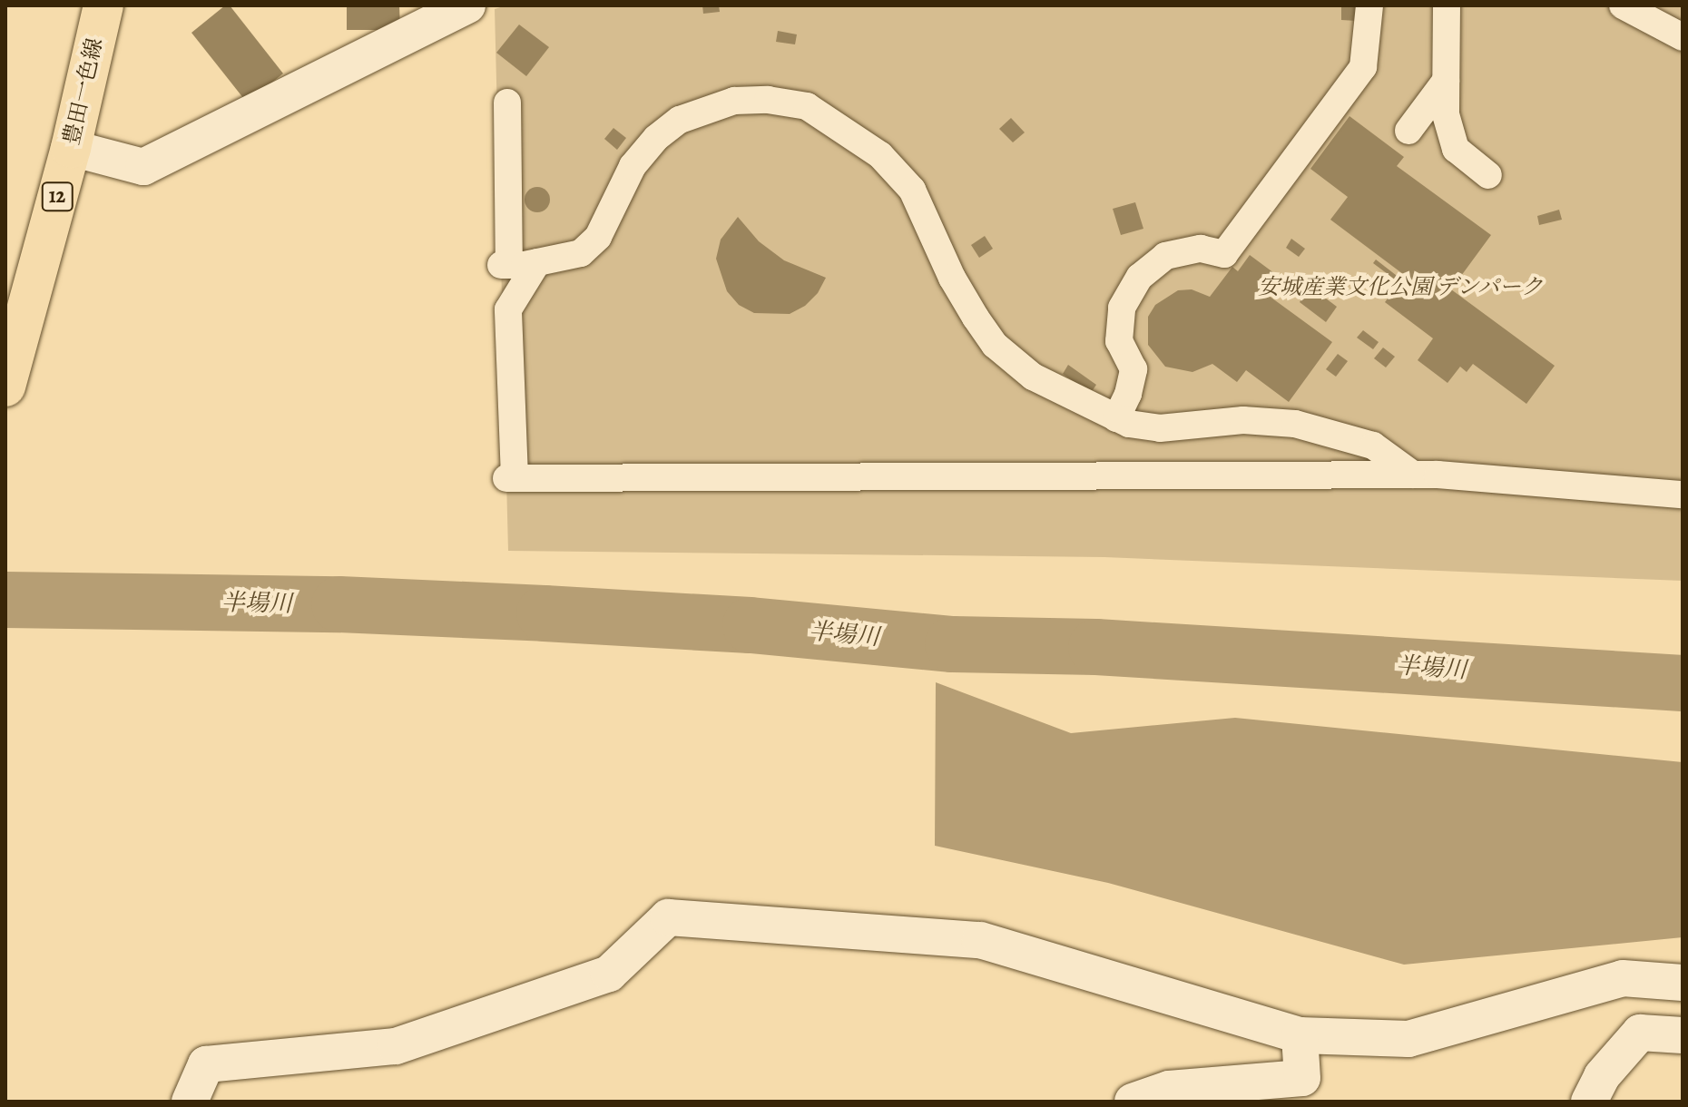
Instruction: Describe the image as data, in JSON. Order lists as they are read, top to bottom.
{
  "streets": {
    "main road": ["豊田一色線", "12"]
  },
  "water": ["半場川"],
  "parks": ["安城産業文化公園 デンパーク"]
}
